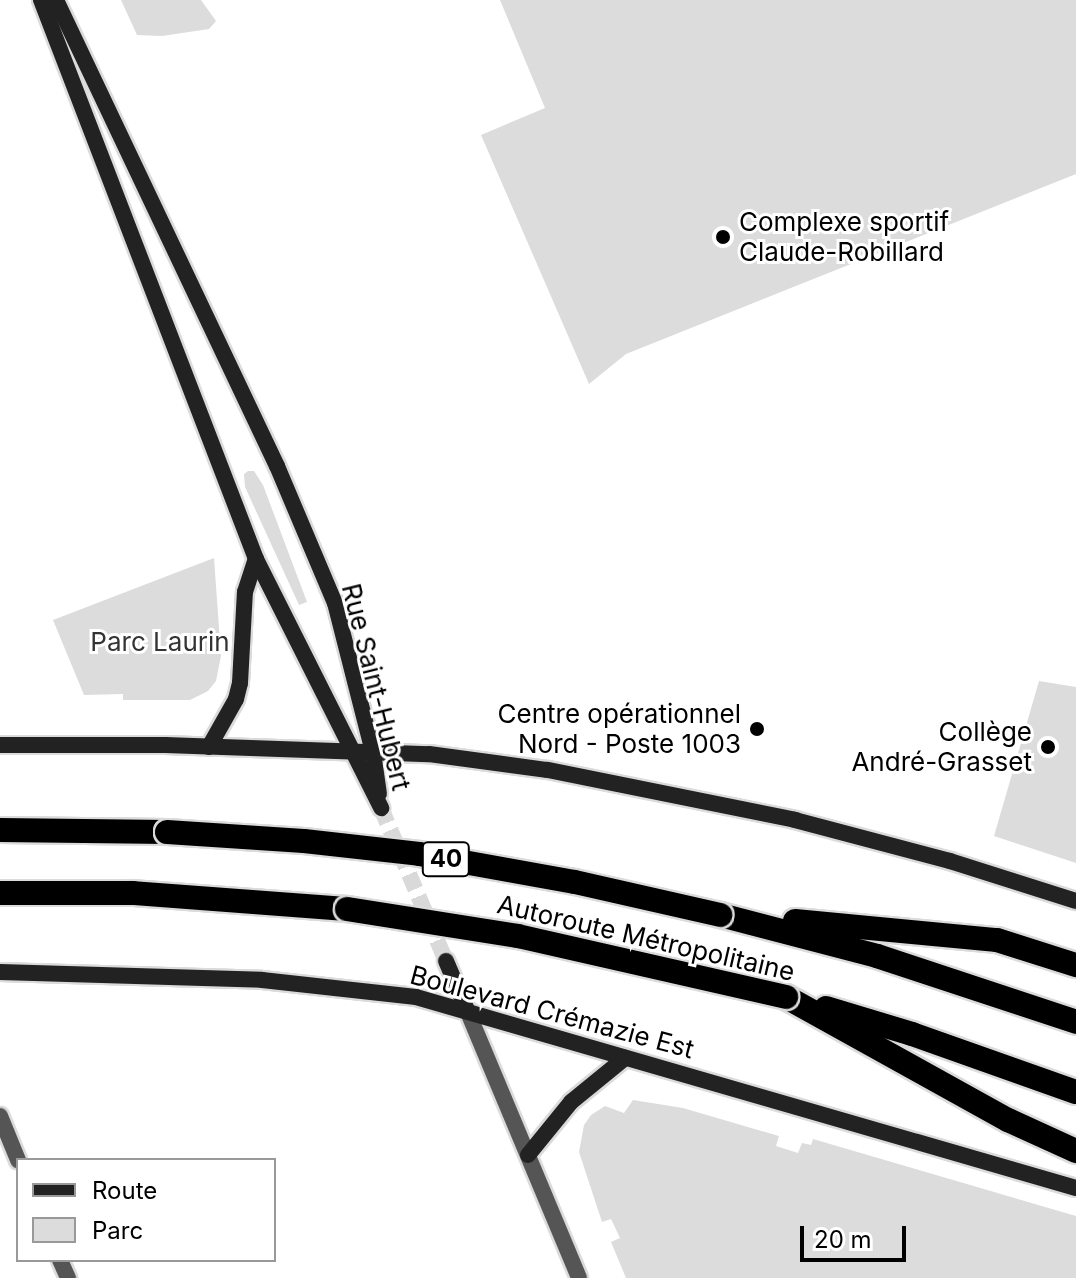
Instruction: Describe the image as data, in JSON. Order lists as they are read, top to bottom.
{
  "streets": {
    "highway": ["40", "Autoroute Métropolitaine"],
    "main road": ["Rue Saint-Hubert", "Boulevard Crémazie Est"]
  },
  "parks": ["Parc Laurin"],
  "places": ["Complexe sportif Claude-Robillard", "Centre opérationnel Nord - Poste 1003", "Collège André-Grasset"],
  "legend": ["Route", "Parc"],
  "scale_bar": "20 m"
}
